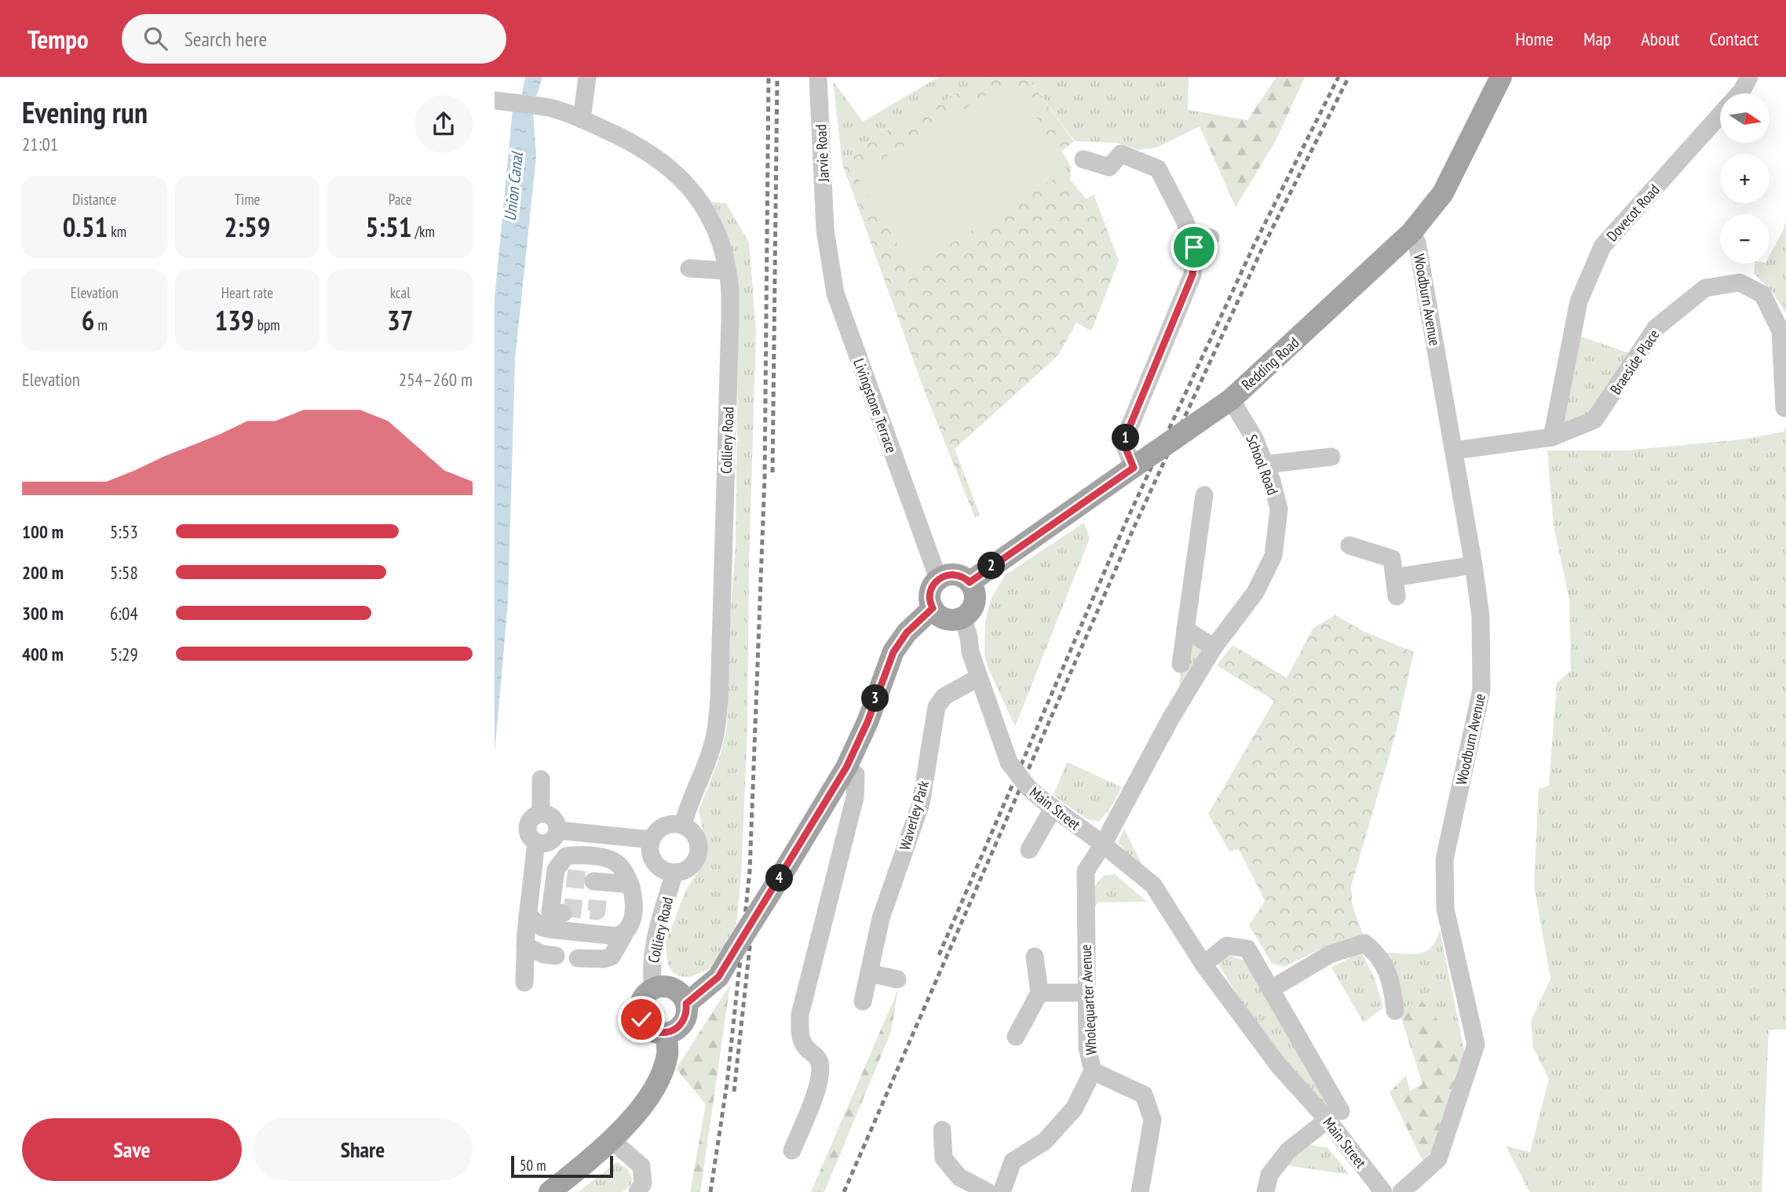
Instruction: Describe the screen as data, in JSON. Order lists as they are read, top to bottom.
{
  "streets": {
    "main road": ["Redding Road"],
    "street": [
      "Jarvie Road",
      "Dovecot Road",
      "Woodburn Avenue",
      "Braeside Place",
      "Livingstone Terrace",
      "Colliery Road",
      "School Road",
      "Main Street",
      "Waverley Park",
      "Wholequarter Avenue"
    ]
  },
  "crossings": [
    ["Jarvie Road", "Livingstone Terrace"],
    ["Dovecot Road", "Braeside Place"],
    ["Woodburn Avenue", "Braeside Place"],
    ["Woodburn Avenue", "Redding Road"],
    ["Redding Road", "Livingstone Terrace"],
    ["Redding Road", "School Road"],
    ["Redding Road", "Main Street"],
    ["Livingstone Terrace", "Main Street"],
    ["School Road", "Main Street"],
    ["School Road", "Wholequarter Avenue"],
    ["Main Street", "Waverley Park"],
    ["Main Street", "Wholequarter Avenue"]
  ],
  "water": ["Union Canal"],
  "scale_bar": "50 m",
  "north": "right",
  "page": {
    "header": "Tempo",
    "search": "Search here",
    "nav": [
      "Home",
      "Map",
      "About",
      "Contact"
    ],
    "heading": ["Evening run", "21:01"],
    "map_buttons": ["+", "−"],
    "stats": [
      ["Distance", "0.51 km"],
      ["Time", "2:59"],
      ["Pace", "5:51 /km"],
      ["Elevation", "6 m"],
      ["Heart rate", "139 bpm"],
      ["kcal", "37"]
    ],
    "chart": ["Elevation", "254–260 m"],
    "pins": [
      "1",
      "2",
      "3",
      "4"
    ],
    "list": [
      {
        "name": "100 m",
        "note": "5:53"
      },
      {
        "name": "200 m",
        "note": "5:58"
      },
      {
        "name": "300 m",
        "note": "6:04"
      },
      {
        "name": "400 m",
        "note": "5:29"
      }
    ],
    "buttons": ["Save", "Share"],
    "scale": "50 m"
  }
}
